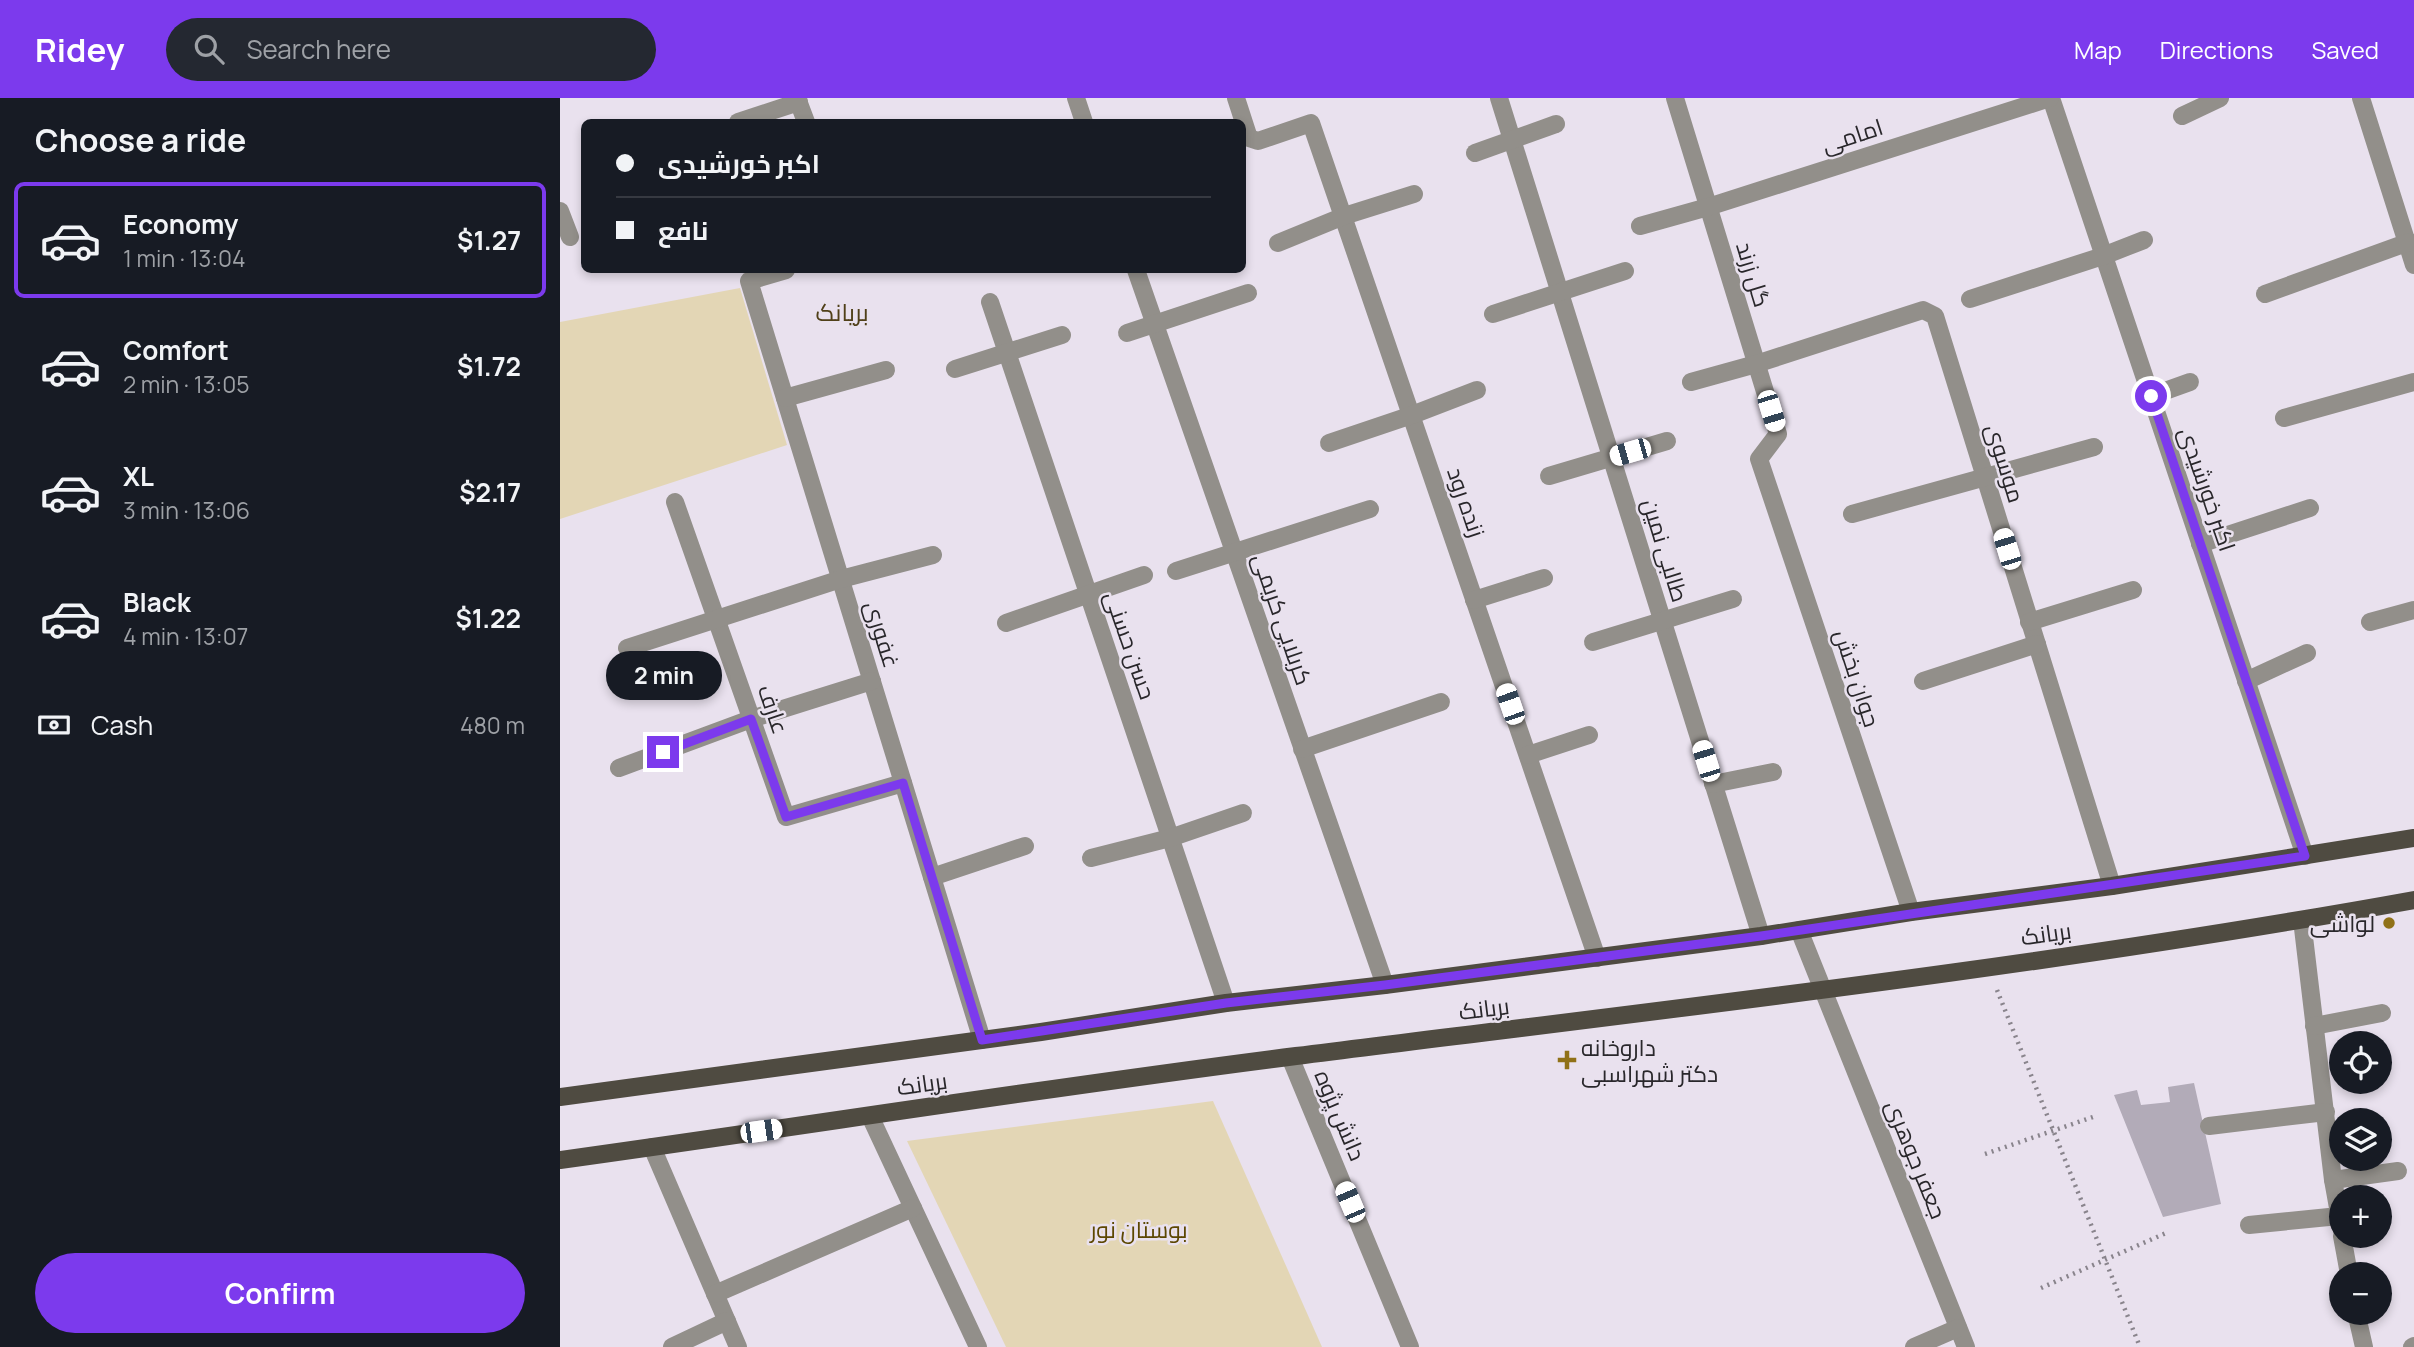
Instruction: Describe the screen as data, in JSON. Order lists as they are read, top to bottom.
{
  "streets": {
    "main road": ["بریانک"],
    "street": [
      "امامی",
      "گل زرند",
      "موسوی",
      "اکبر خورشیدی",
      "زنده رود",
      "طالبی نمین",
      "کربلایی کریمی",
      "غفوری",
      "حسن حسنی",
      "جوان بخش",
      "عارف",
      "دانش پژوه",
      "جعفر جوهری"
    ]
  },
  "crossings": [
    ["امامی", "گل زرند"],
    ["امامی", "اکبر خورشیدی"],
    ["گل زرند", "موسوی"],
    ["گل زرند", "جوان بخش"],
    ["موسوی", "بریانک"],
    ["اکبر خورشیدی", "بریانک"],
    ["زنده رود", "بریانک"],
    ["طالبی نمین", "بریانک"],
    ["کربلایی کریمی", "بریانک"],
    ["غفوری", "عارف"],
    ["غفوری", "بریانک"],
    ["حسن حسنی", "بریانک"],
    ["جوان بخش", "بریانک"],
    ["بریانک", "دانش پژوه"],
    ["بریانک", "جعفر جوهری"]
  ],
  "districts": ["بریانک"],
  "parks": ["بوستان نور"],
  "places": {
    "other": ["لواشی"],
    "health": ["داروخانه دکتر شهراسبی"]
  },
  "page": {
    "header": "Ridey",
    "search": "Search here",
    "nav": ["Map", "Directions", "Saved"],
    "heading": "Choose a ride",
    "banner": ["اکبر خورشیدی", "نافع"],
    "list": [
      {
        "name": "Economy",
        "note": "1 min · 13:04",
        "value": "$1.27"
      },
      {
        "name": "Comfort",
        "note": "2 min · 13:05",
        "value": "$1.72"
      },
      {
        "name": "XL",
        "note": "3 min · 13:06",
        "value": "$2.17"
      },
      {
        "name": "Black",
        "note": "4 min · 13:07",
        "value": "$1.22"
      }
    ],
    "bubble": "2 min",
    "pay": ["Cash", "480 m"],
    "map_buttons": ["+", "−"],
    "buttons": "Confirm"
  }
}
